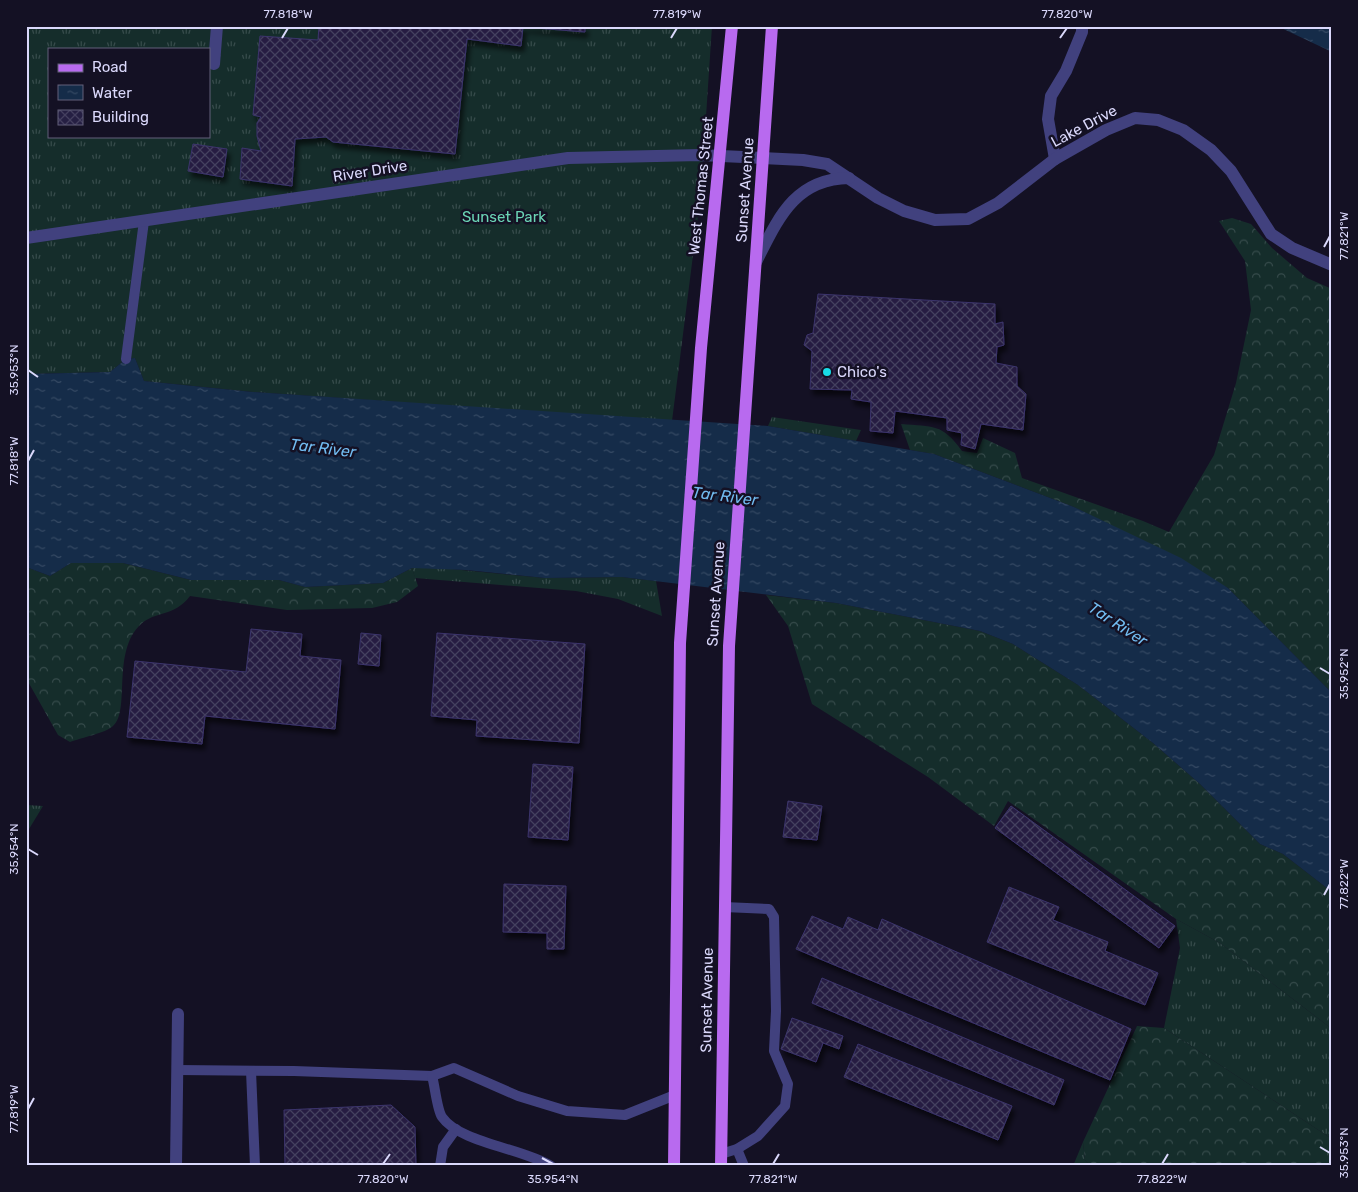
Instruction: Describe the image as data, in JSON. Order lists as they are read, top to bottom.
{
  "streets": {
    "main road": ["West Thomas Street", "Sunset Avenue"],
    "street": ["Lake Drive", "River Drive"]
  },
  "crossings": [
    ["Lake Drive", "River Drive"],
    ["Lake Drive", "West Thomas Street"],
    ["Lake Drive", "Sunset Avenue"],
    ["River Drive", "West Thomas Street"],
    ["West Thomas Street", "Sunset Avenue"]
  ],
  "water": ["Tar River"],
  "parks": ["Sunset Park"],
  "places": ["Chico's"],
  "legend": ["Road", "Water", "Building"],
  "coordinates": [
    "77.818°W",
    "77.819°W",
    "77.820°W",
    "77.821°W",
    "35.953°N",
    "35.952°N",
    "35.954°N",
    "77.822°W"
  ]
}
